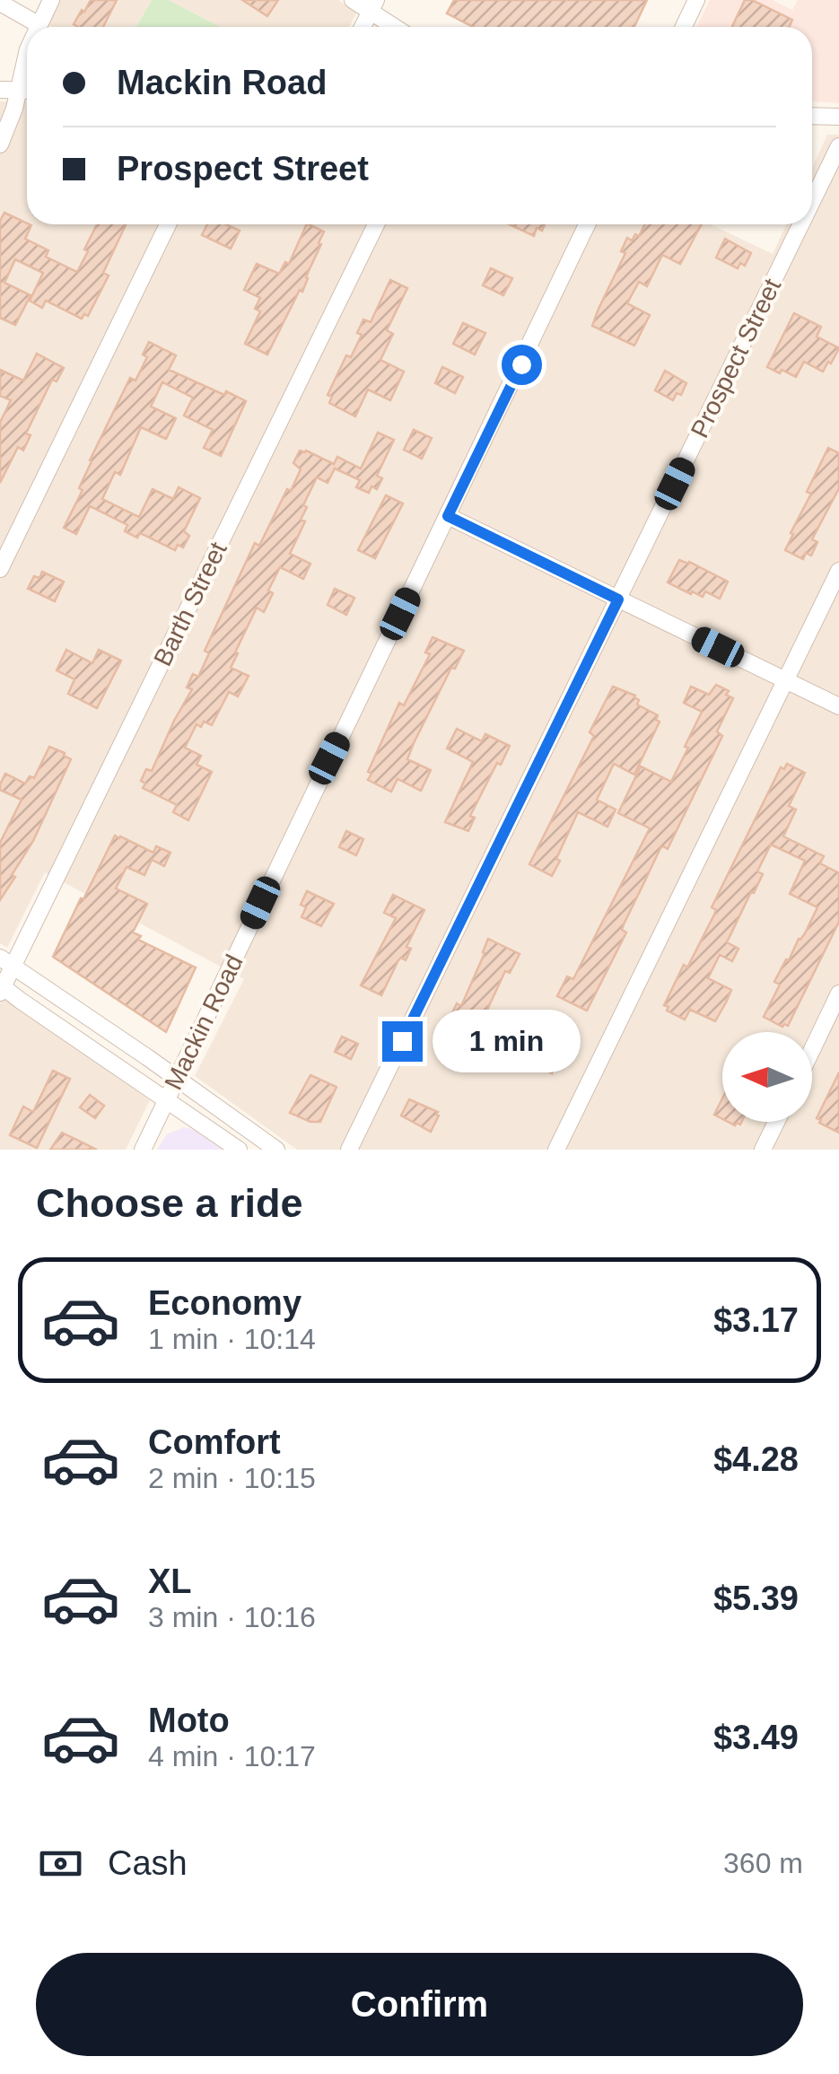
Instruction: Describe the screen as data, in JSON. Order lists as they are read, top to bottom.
{
  "streets": {
    "street": ["Prospect Street", "Barth Street", "Mackin Road"]
  },
  "north": "left",
  "page": {
    "banner": ["Mackin Road", "Prospect Street"],
    "bubble": "1 min",
    "heading": "Choose a ride",
    "list": [
      {
        "name": "Economy",
        "note": "1 min · 10:14",
        "value": "$3.17"
      },
      {
        "name": "Comfort",
        "note": "2 min · 10:15",
        "value": "$4.28"
      },
      {
        "name": "XL",
        "note": "3 min · 10:16",
        "value": "$5.39"
      },
      {
        "name": "Moto",
        "note": "4 min · 10:17",
        "value": "$3.49"
      }
    ],
    "pay": ["Cash", "360 m"],
    "buttons": "Confirm"
  }
}
